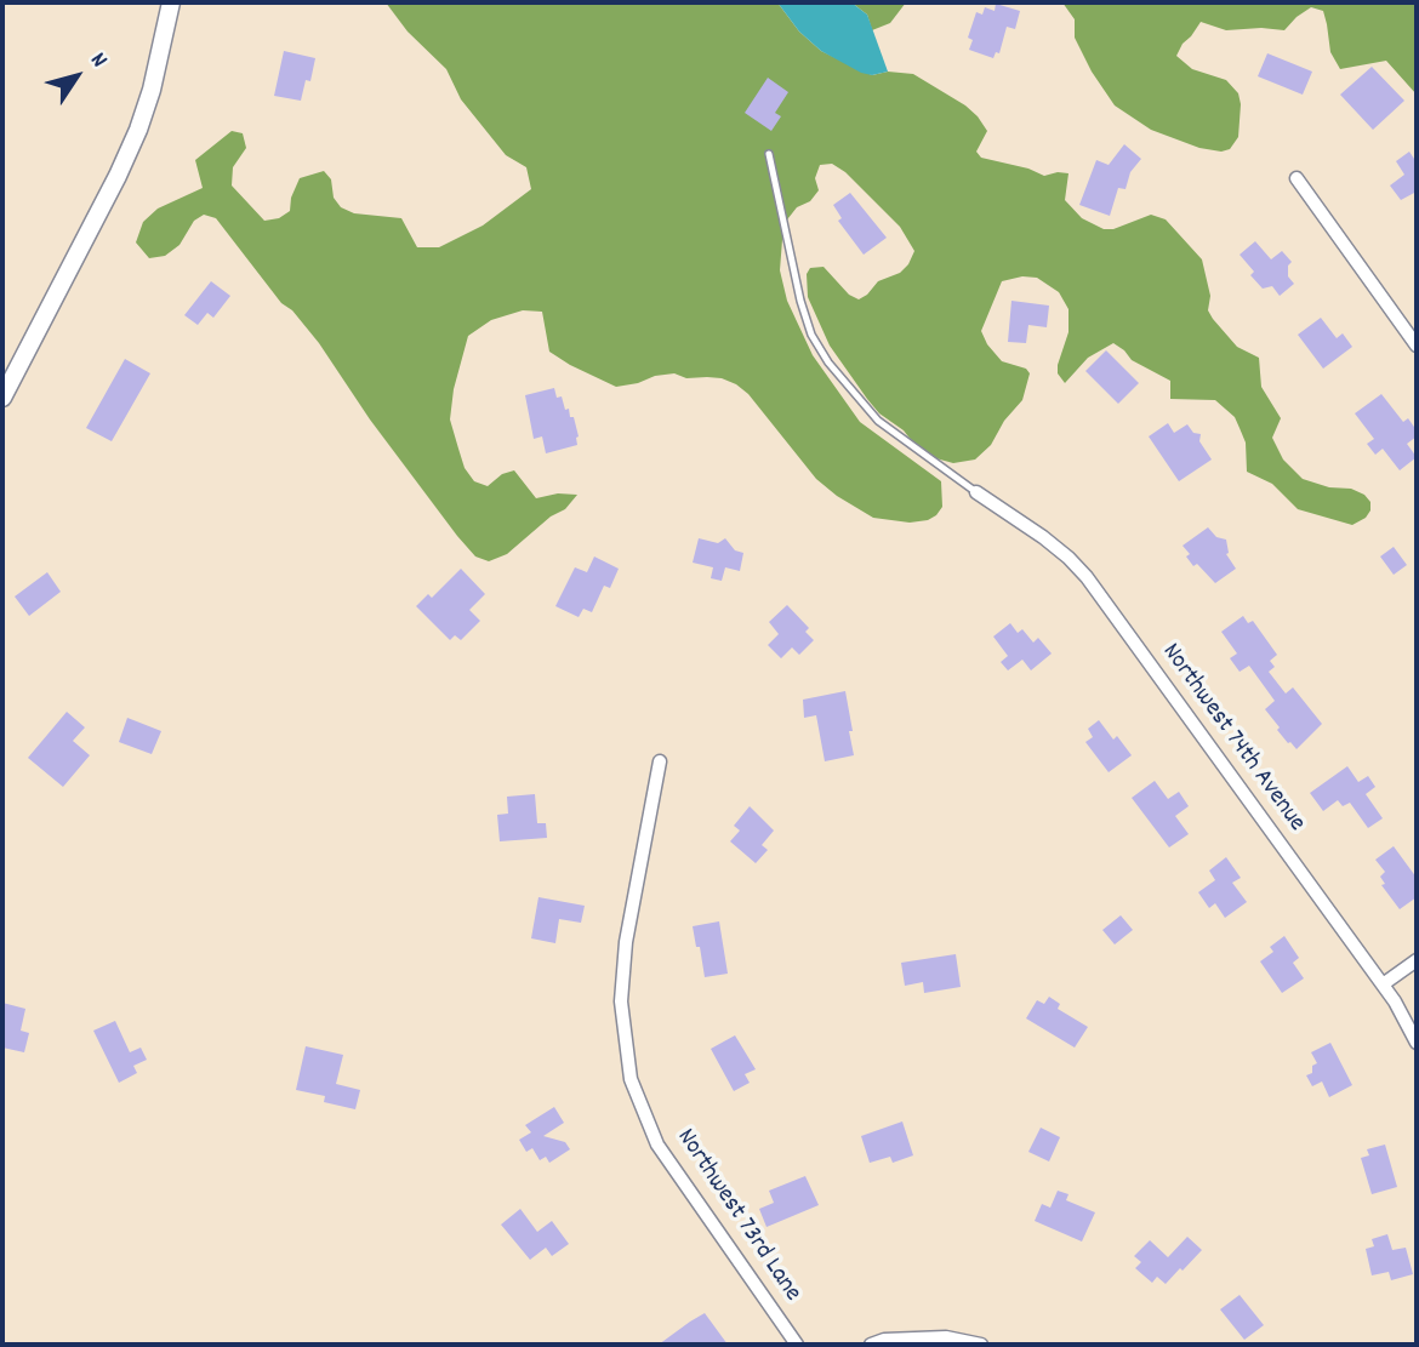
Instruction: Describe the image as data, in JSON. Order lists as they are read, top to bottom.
{
  "streets": {
    "street": ["Northwest 74th Avenue", "Northwest 73rd Lane"]
  },
  "north": "top right"
}
